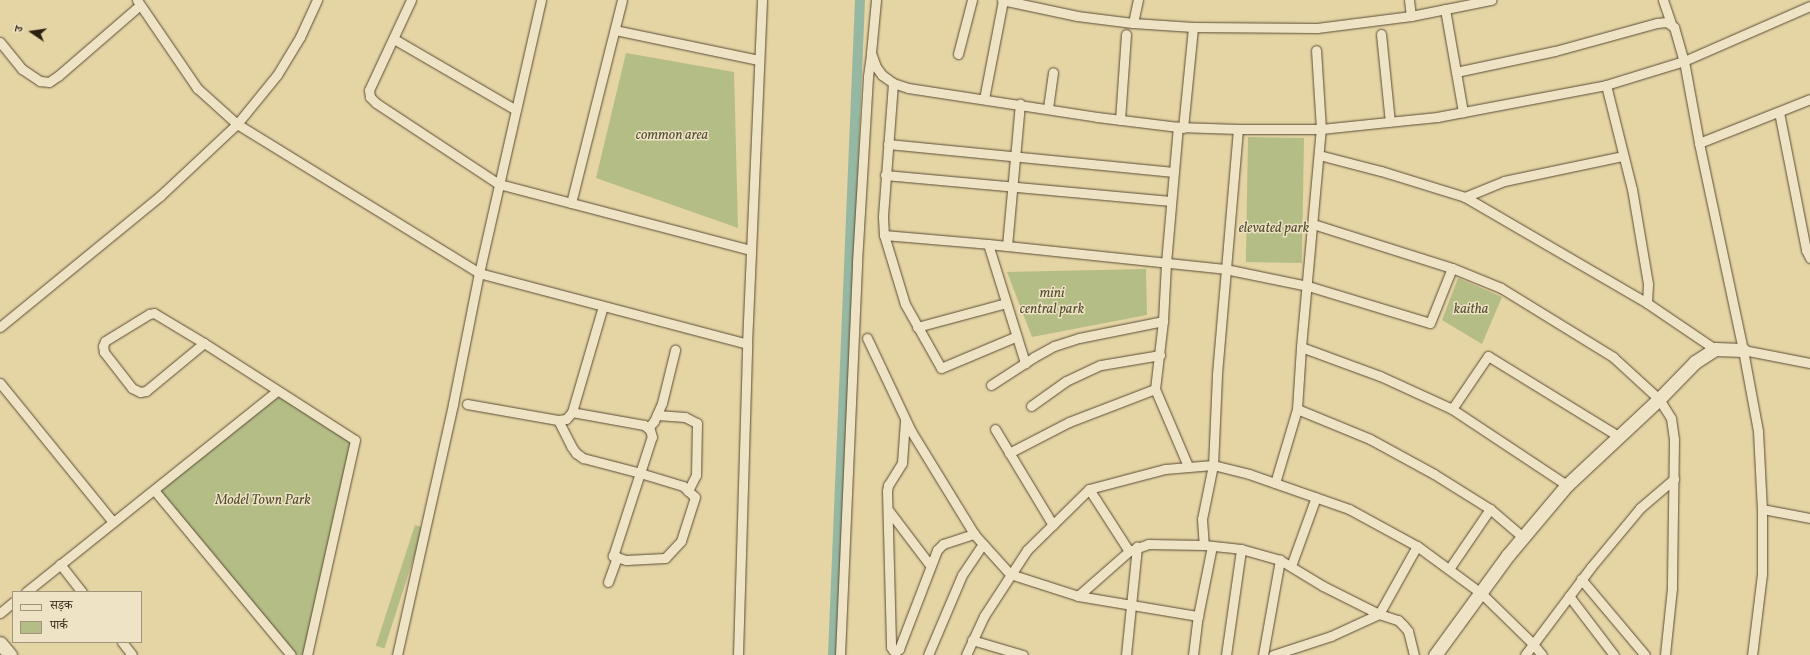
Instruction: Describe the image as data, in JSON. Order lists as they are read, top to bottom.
{
  "parks": [
    "common area",
    "elevated park",
    "mini central park",
    "kaitha",
    "Model Town Park"
  ],
  "legend": ["सड़क", "पार्क"],
  "north": "left"
}
